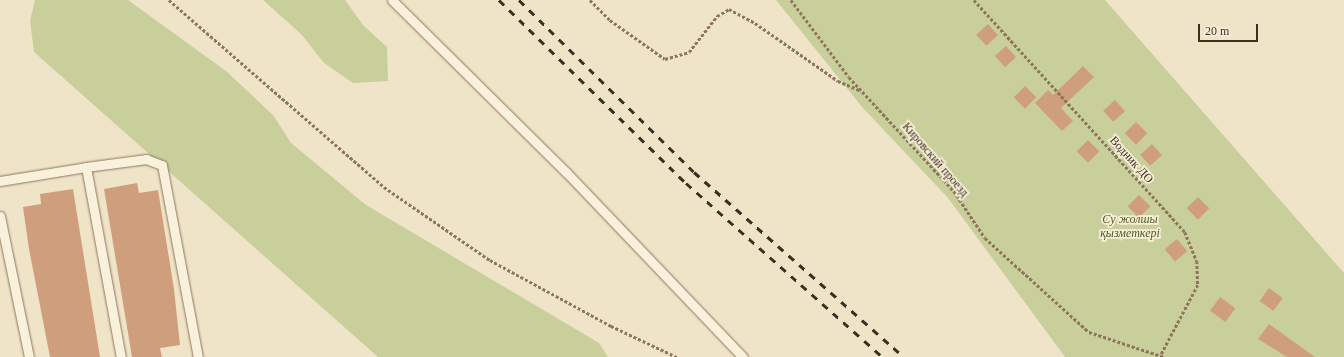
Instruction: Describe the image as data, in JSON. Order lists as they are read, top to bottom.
{
  "streets": {
    "path": ["Кировский проезд", "Водник ДО"]
  },
  "crossings": [
    ["Кировский проезд", "Водник ДО"]
  ],
  "parks": ["Су жолшы қызметкері"],
  "scale_bar": "20 m"
}
